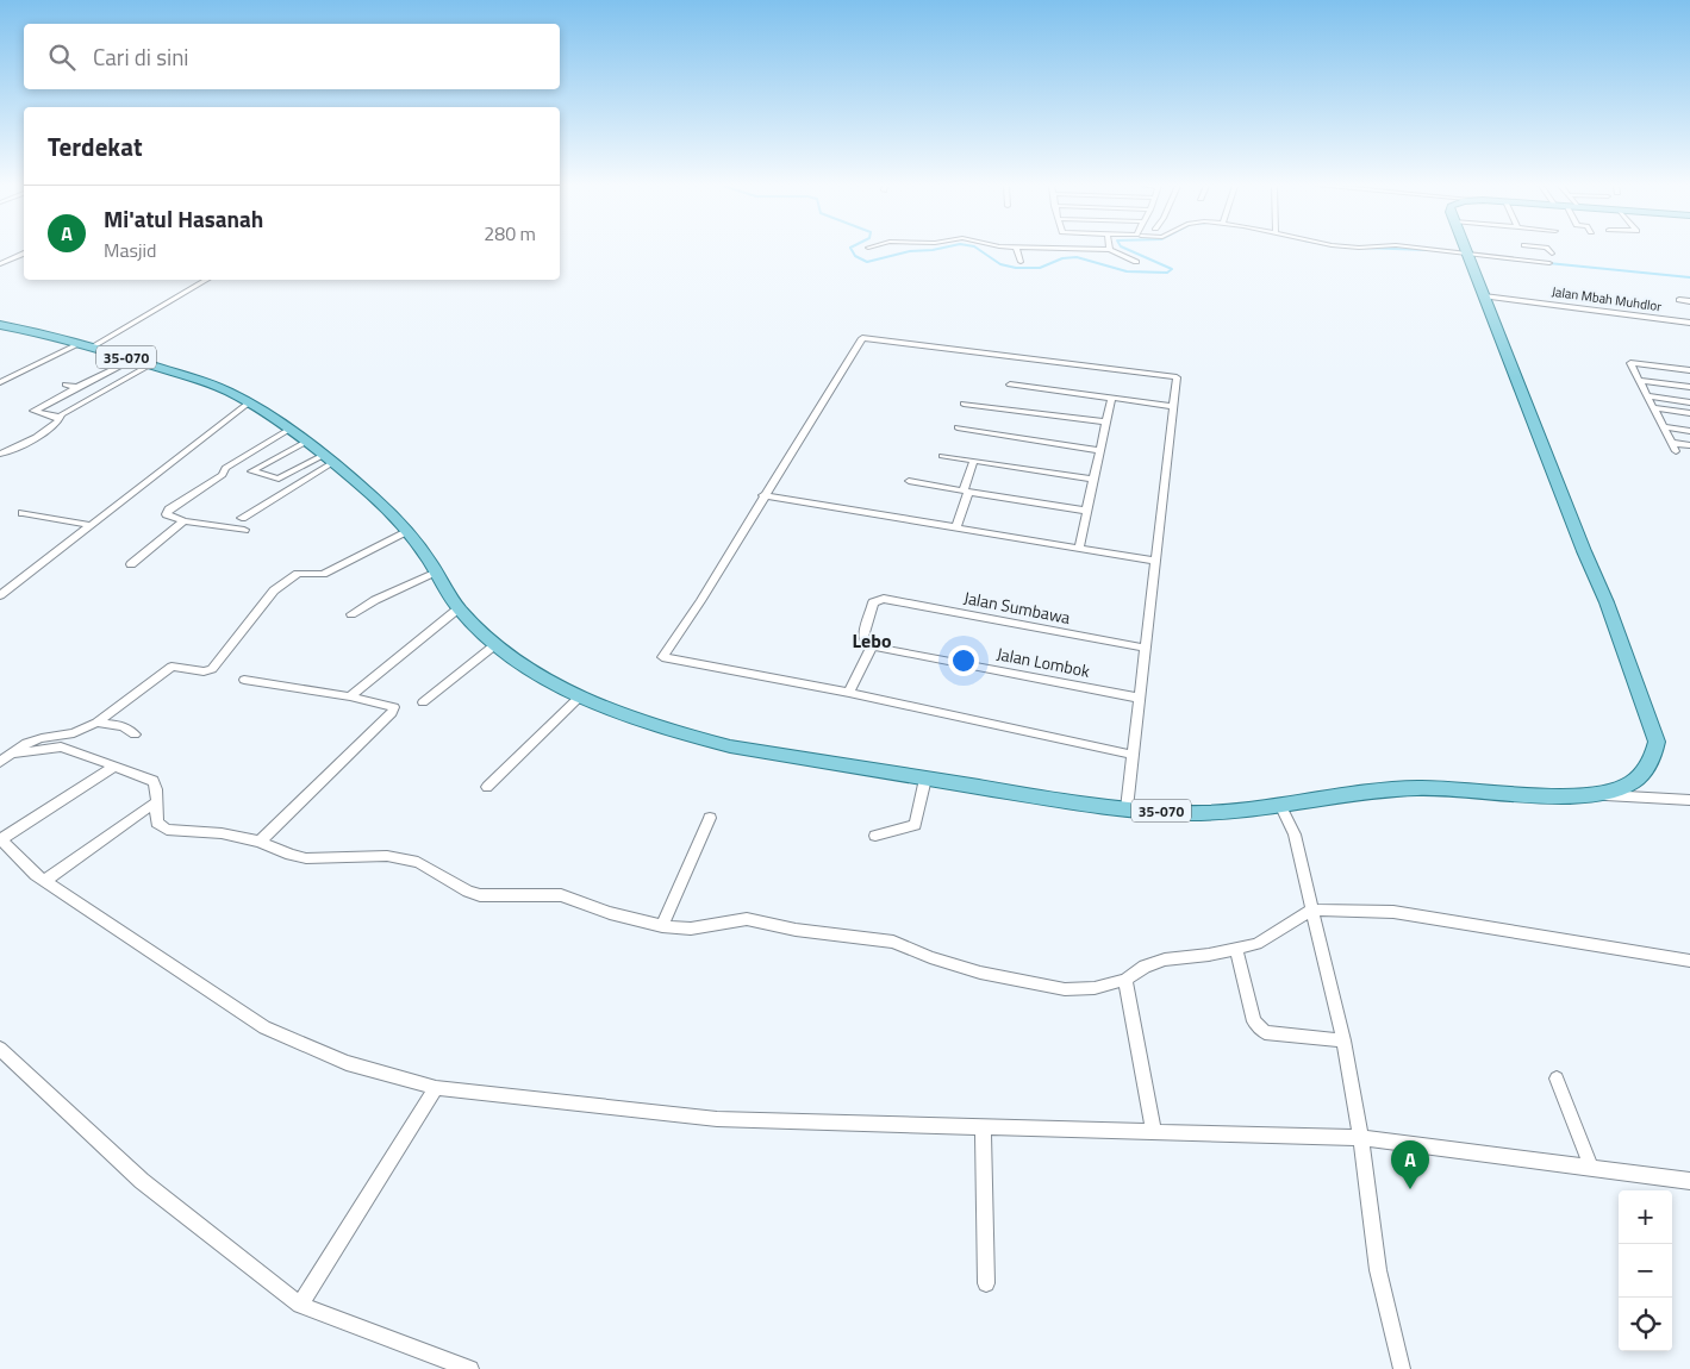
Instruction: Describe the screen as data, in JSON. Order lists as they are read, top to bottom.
{
  "streets": {
    "main road": ["35-070"],
    "street": ["Jalan Mbah Muhdlor", "Jalan Sumbawa", "Jalan Lombok"]
  },
  "crossings": [
    ["Jalan Mbah Muhdlor", "35-070"],
    ["Jalan Sumbawa", "Jalan Lombok"]
  ],
  "districts": ["Lebo"],
  "page": {
    "search": "Cari di sini",
    "heading": "Terdekat",
    "list": [
      {
        "mark": "A",
        "name": "Mi'atul Hasanah",
        "note": "Masjid",
        "value": "280 m"
      }
    ],
    "pins": "A",
    "map_buttons": ["+", "−"]
  }
}
